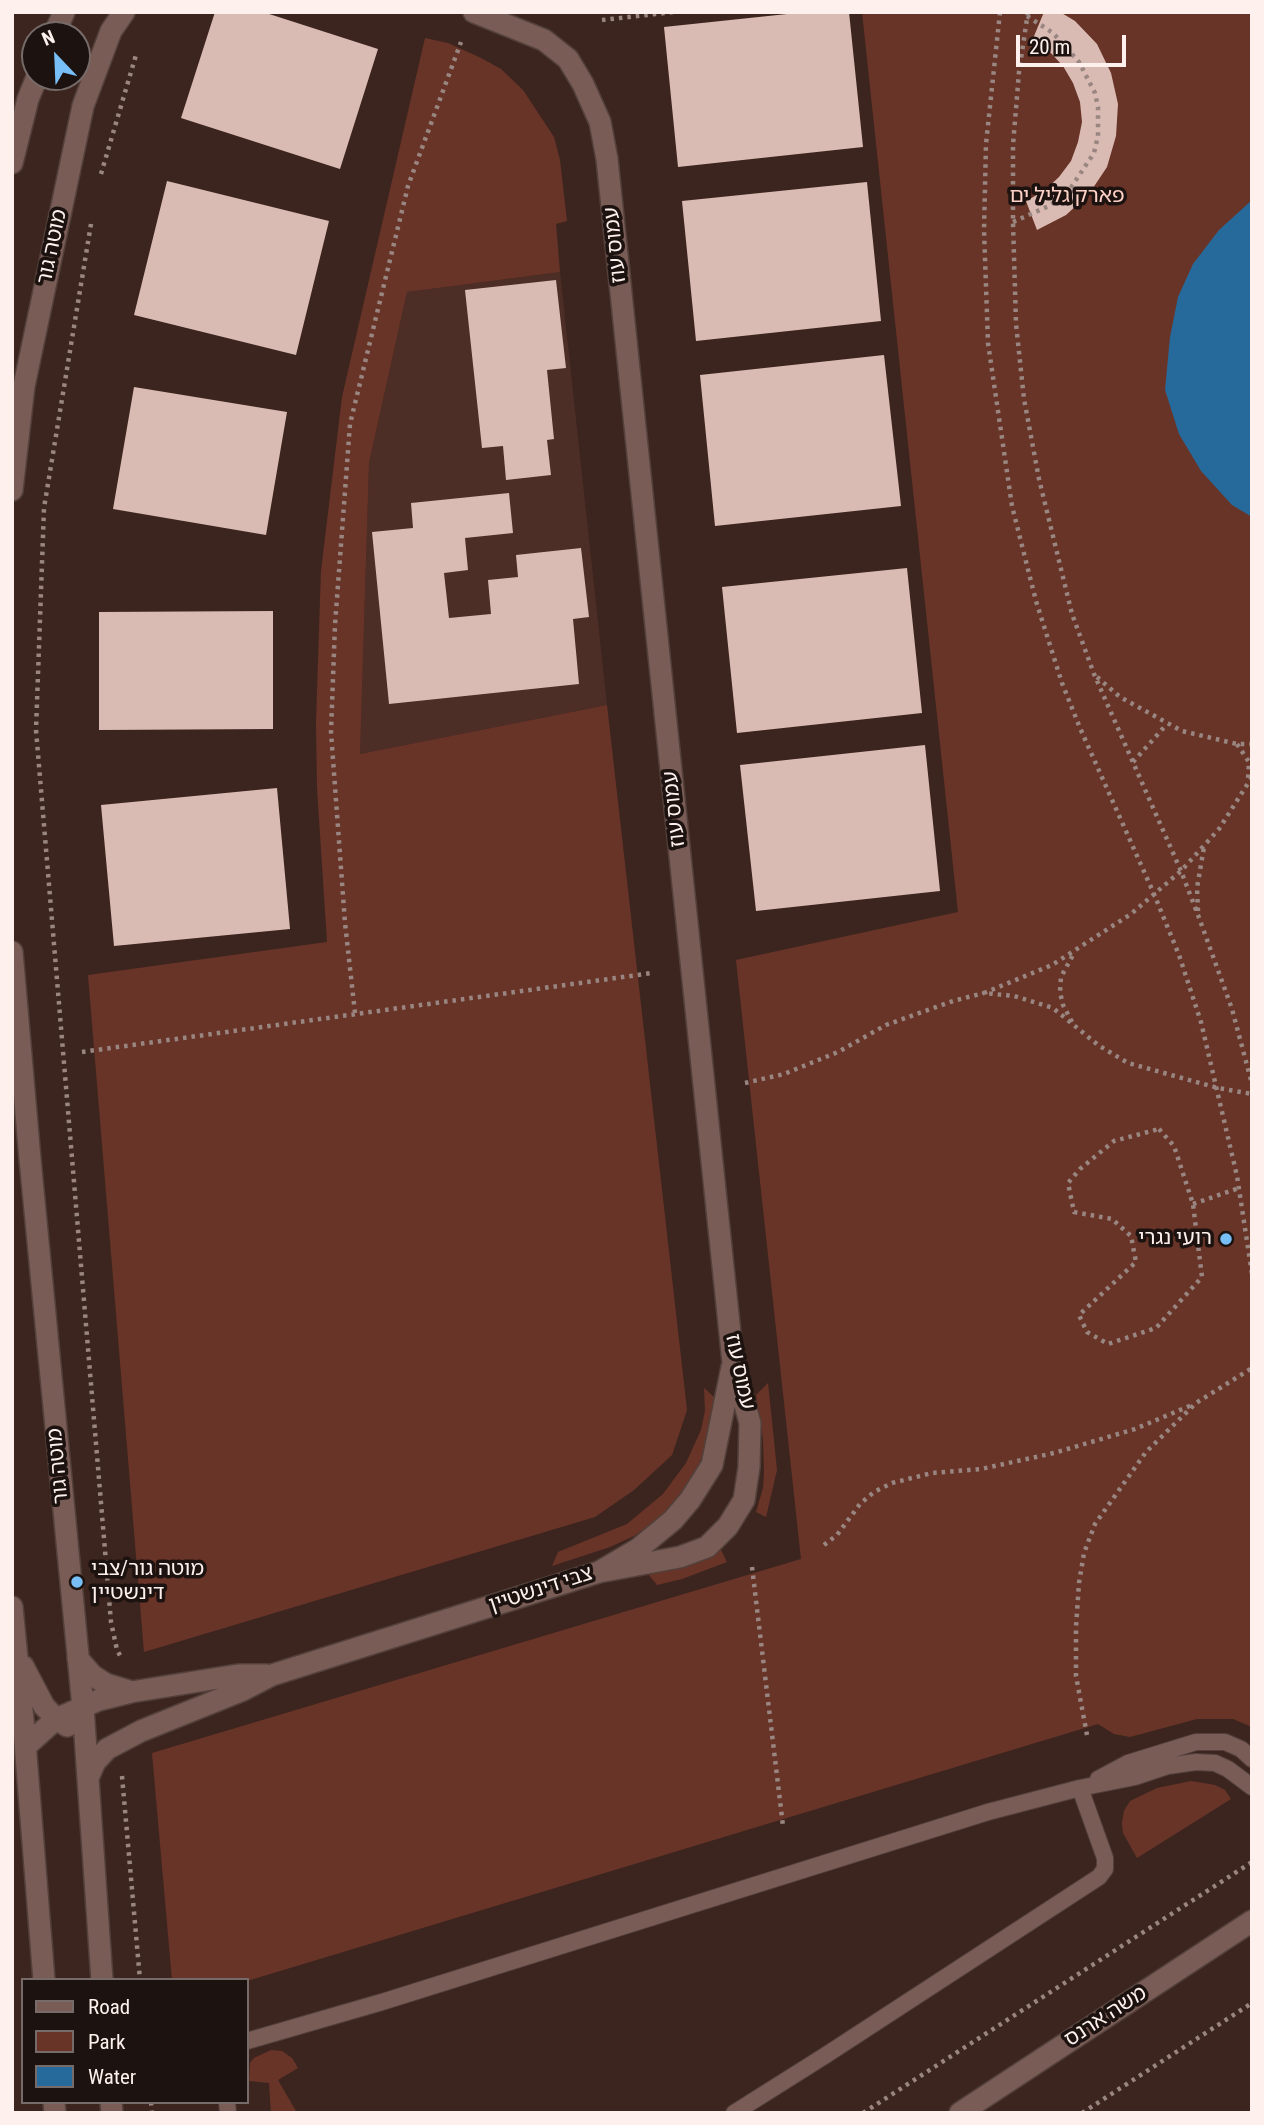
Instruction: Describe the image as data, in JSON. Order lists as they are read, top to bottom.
{
  "streets": {
    "street": [
      "עמוס עוז",
      "מוטה גור",
      "צבי דינשטיין",
      "משה ארנס"
    ]
  },
  "crossings": [
    ["עמוס עוז", "צבי דינשטיין"],
    ["מוטה גור", "צבי דינשטיין"]
  ],
  "parks": ["פארק גליל ים"],
  "places": ["רועי נגרי", "מוטה גור/צבי דינשטיין"],
  "legend": ["Road", "Park", "Water"],
  "scale_bar": "20 m",
  "north": "top left"
}
